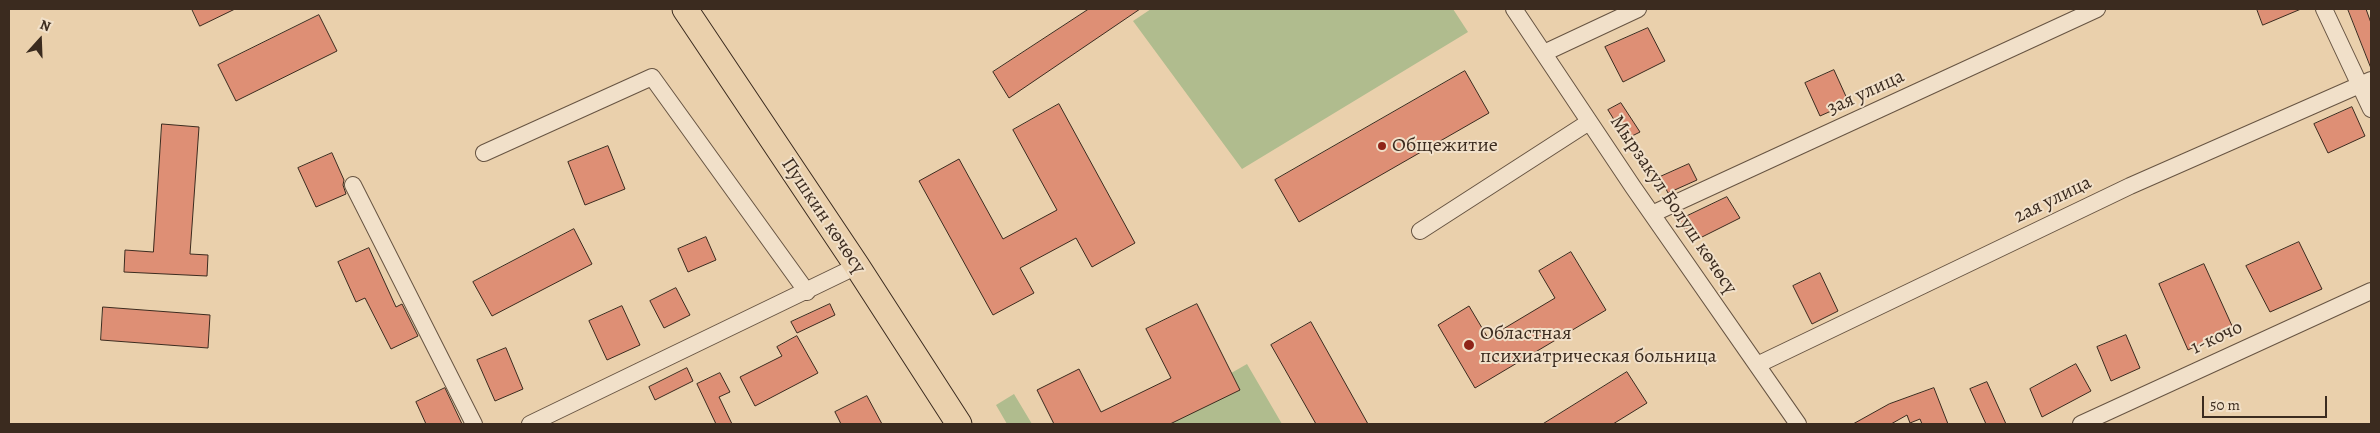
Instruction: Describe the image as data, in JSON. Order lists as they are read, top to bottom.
{
  "streets": {
    "highway": ["Пушкин көчөсү"],
    "street": [
      "3ая улица",
      "2ая улица",
      "Мырзакул Болуш көчөсү",
      "1-кочо"
    ]
  },
  "crossings": [
    ["3ая улица", "Мырзакул Болуш көчөсү"],
    ["2ая улица", "Мырзакул Болуш көчөсү"]
  ],
  "places": ["Общежитие", "Областная психиатрическая больница"],
  "scale_bar": "50 m",
  "north": "top"
}
